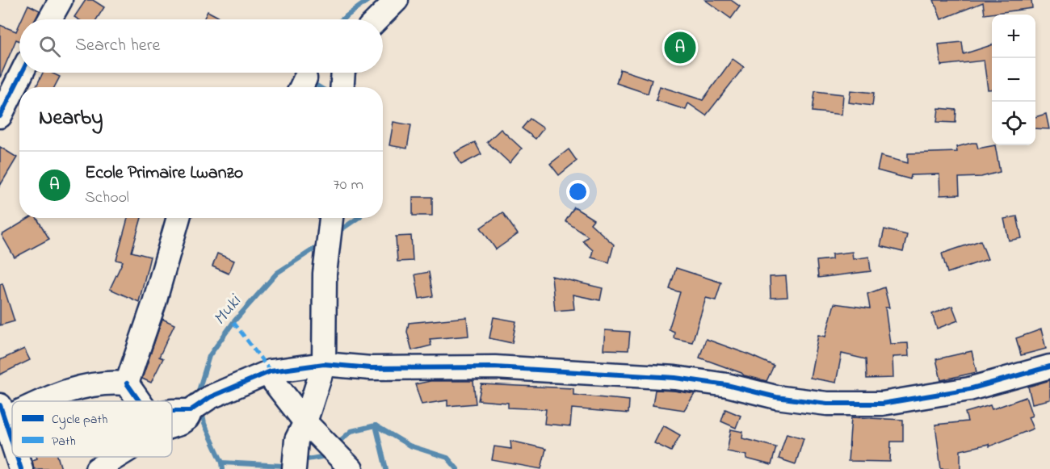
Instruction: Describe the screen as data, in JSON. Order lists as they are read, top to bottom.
{
  "water": ["Muki"],
  "legend": ["Cycle path", "Path"],
  "page": {
    "map_buttons": ["+", "−"],
    "search": "Search here",
    "pins": "A",
    "heading": "Nearby",
    "list": [
      {
        "mark": "A",
        "name": "Ecole Primaire Lwanzo",
        "note": "School",
        "value": "70 m"
      }
    ]
  }
}
